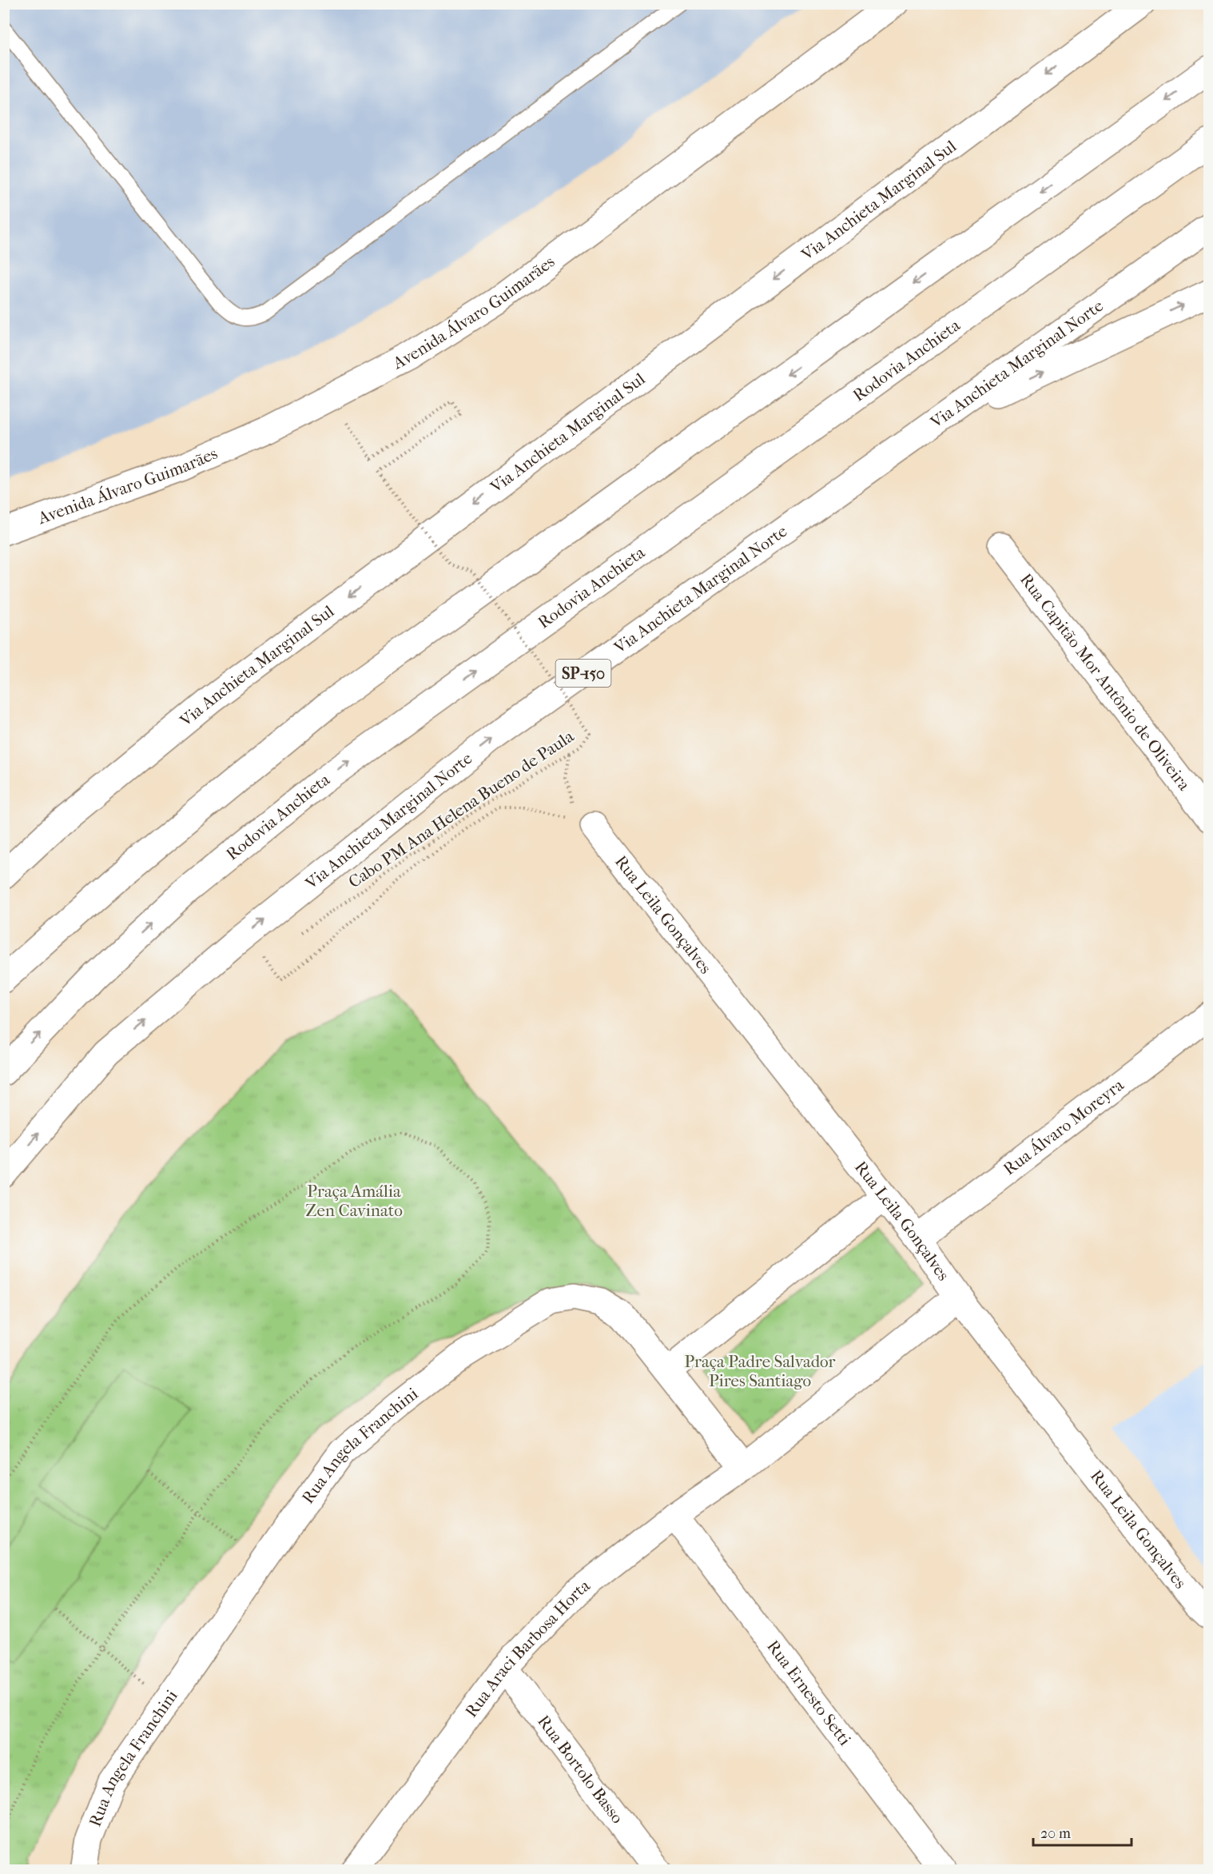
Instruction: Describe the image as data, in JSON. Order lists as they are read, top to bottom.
{
  "streets": {
    "main road": [
      "Via Anchieta Marginal Sul",
      "Avenida Álvaro Guimarães",
      "Rodovia Anchieta",
      "Via Anchieta Marginal Norte",
      "SP-150",
      "Rua Capitão Mor Antônio de Oliveira",
      "Rua Leila Gonçalves",
      "Rua Álvaro Moreyra",
      "Rua Angela Franchini",
      "Rua Araci Barbosa Horta",
      "Rua Ernesto Setti",
      "Rua Bortolo Basso"
    ],
    "path": ["Cabo PM Ana Helena Bueno de Paula"]
  },
  "crossings": [
    ["Avenida Álvaro Guimarães", "Cabo PM Ana Helena Bueno de Paula"],
    ["Rua Leila Gonçalves", "Rua Álvaro Moreyra"],
    ["Rua Angela Franchini", "Rua Araci Barbosa Horta"],
    ["Rua Araci Barbosa Horta", "Rua Ernesto Setti"],
    ["Rua Araci Barbosa Horta", "Rua Bortolo Basso"]
  ],
  "parks": ["Praça Amália Zen Cavinato", "Praça Padre Salvador Pires Santiago"],
  "scale_bar": "20 m"
}
